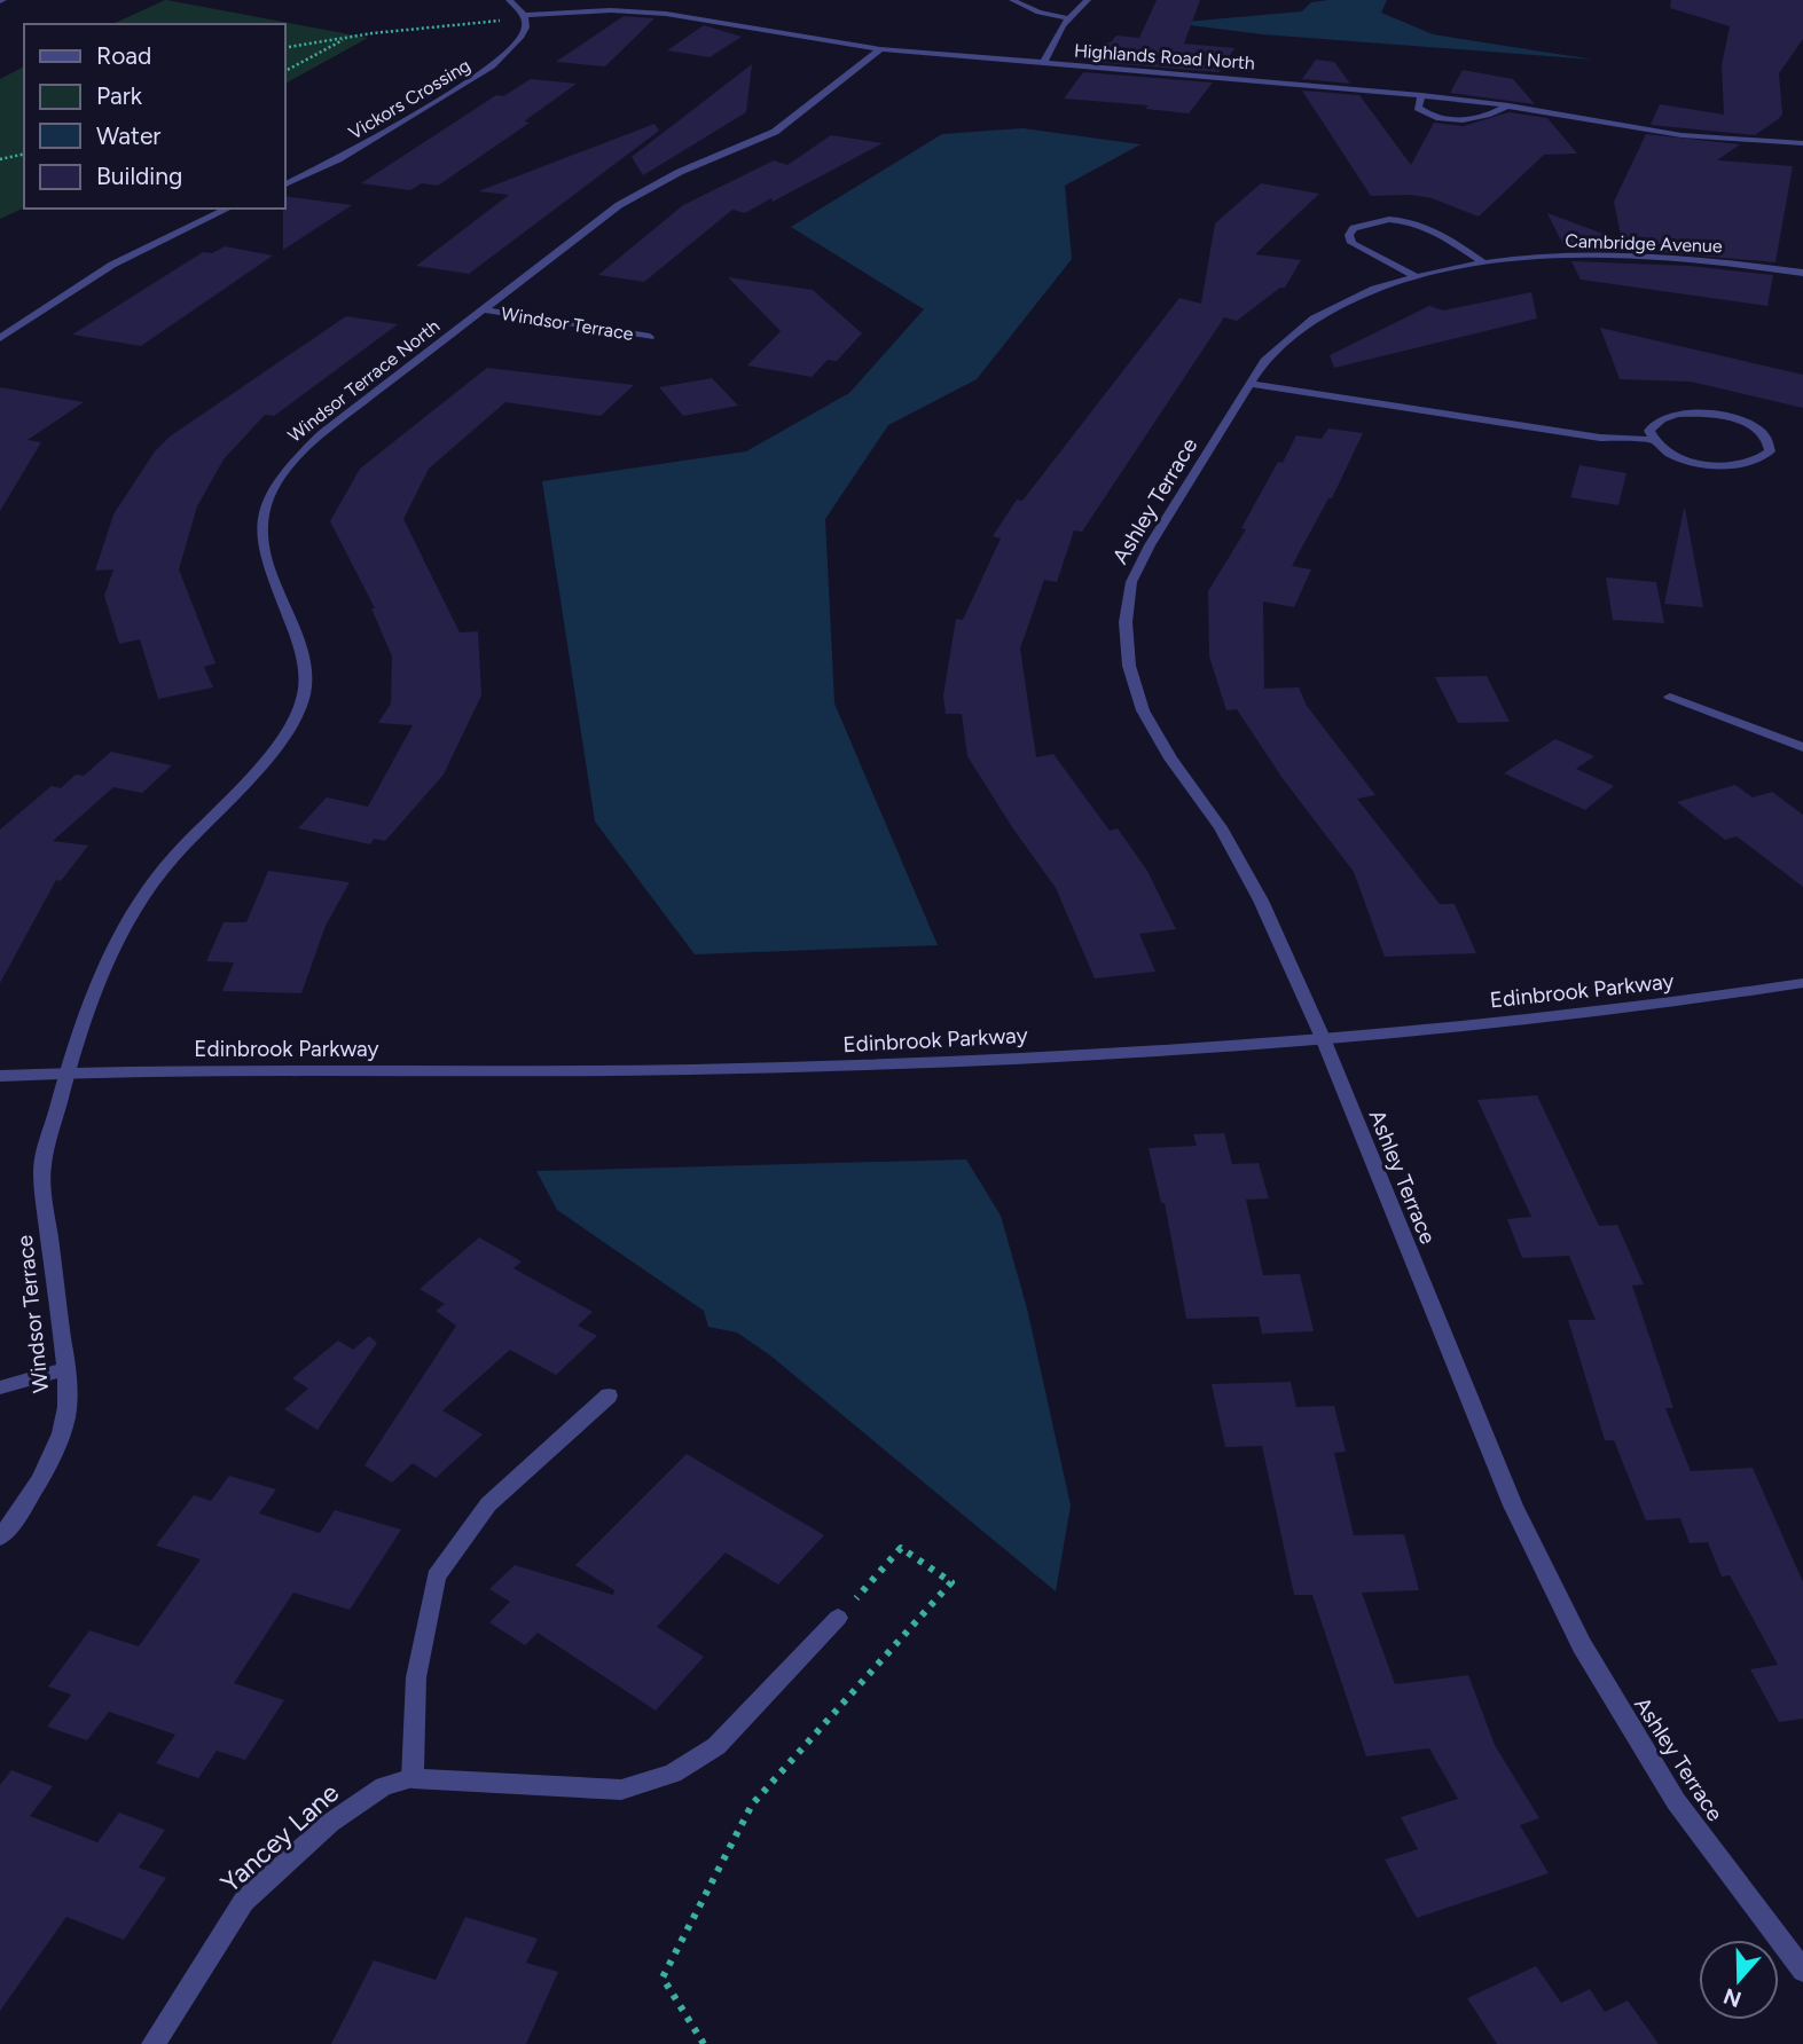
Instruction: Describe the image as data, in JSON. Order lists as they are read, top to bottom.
{
  "streets": {
    "street": [
      "Highlands Road North",
      "Vickors Crossing",
      "Cambridge Avenue",
      "Windsor Terrace",
      "Windsor Terrace North",
      "Ashley Terrace",
      "Edinbrook Parkway",
      "Yancey Lane"
    ]
  },
  "crossings": [
    ["Highlands Road North", "Vickors Crossing"],
    ["Highlands Road North", "Windsor Terrace North"],
    ["Cambridge Avenue", "Ashley Terrace"],
    ["Windsor Terrace", "Windsor Terrace North"],
    ["Windsor Terrace", "Edinbrook Parkway"],
    ["Windsor Terrace North", "Edinbrook Parkway"],
    ["Ashley Terrace", "Edinbrook Parkway"]
  ],
  "legend": [
    "Road",
    "Park",
    "Water",
    "Building"
  ],
  "north": "bottom"
}
